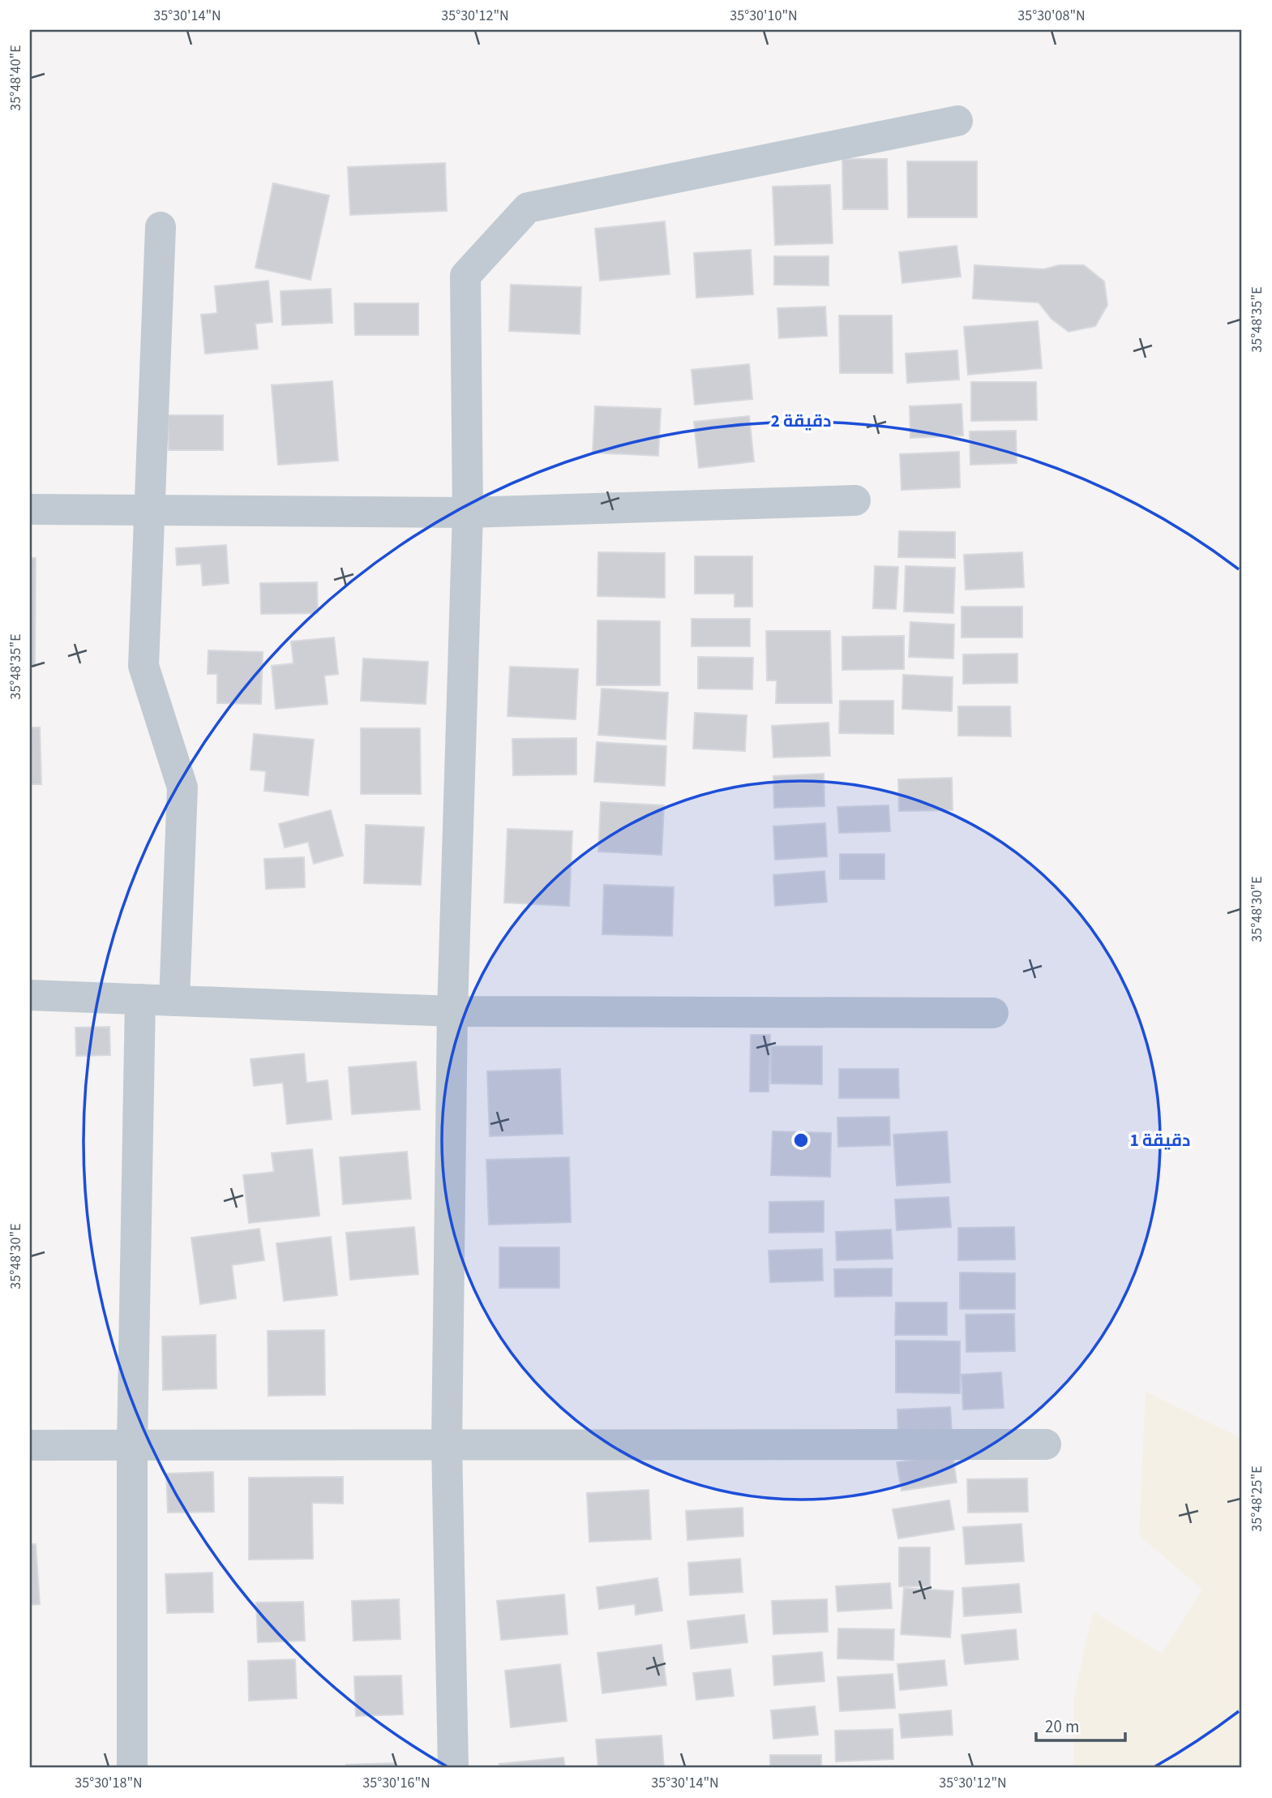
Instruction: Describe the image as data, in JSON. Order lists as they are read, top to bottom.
{
  "scale_bar": "20 m",
  "coordinates": [
    "35°30'14\"N",
    "35°30'12\"N",
    "35°30'10\"N",
    "35°30'08\"N",
    "35°48'40\"E",
    "35°48'35\"E",
    "35°48'30\"E",
    "35°48'25\"E",
    "35°30'18\"N",
    "35°30'16\"N"
  ],
  "rings": ["2 دقيقة", "1 دقيقة"]
}
